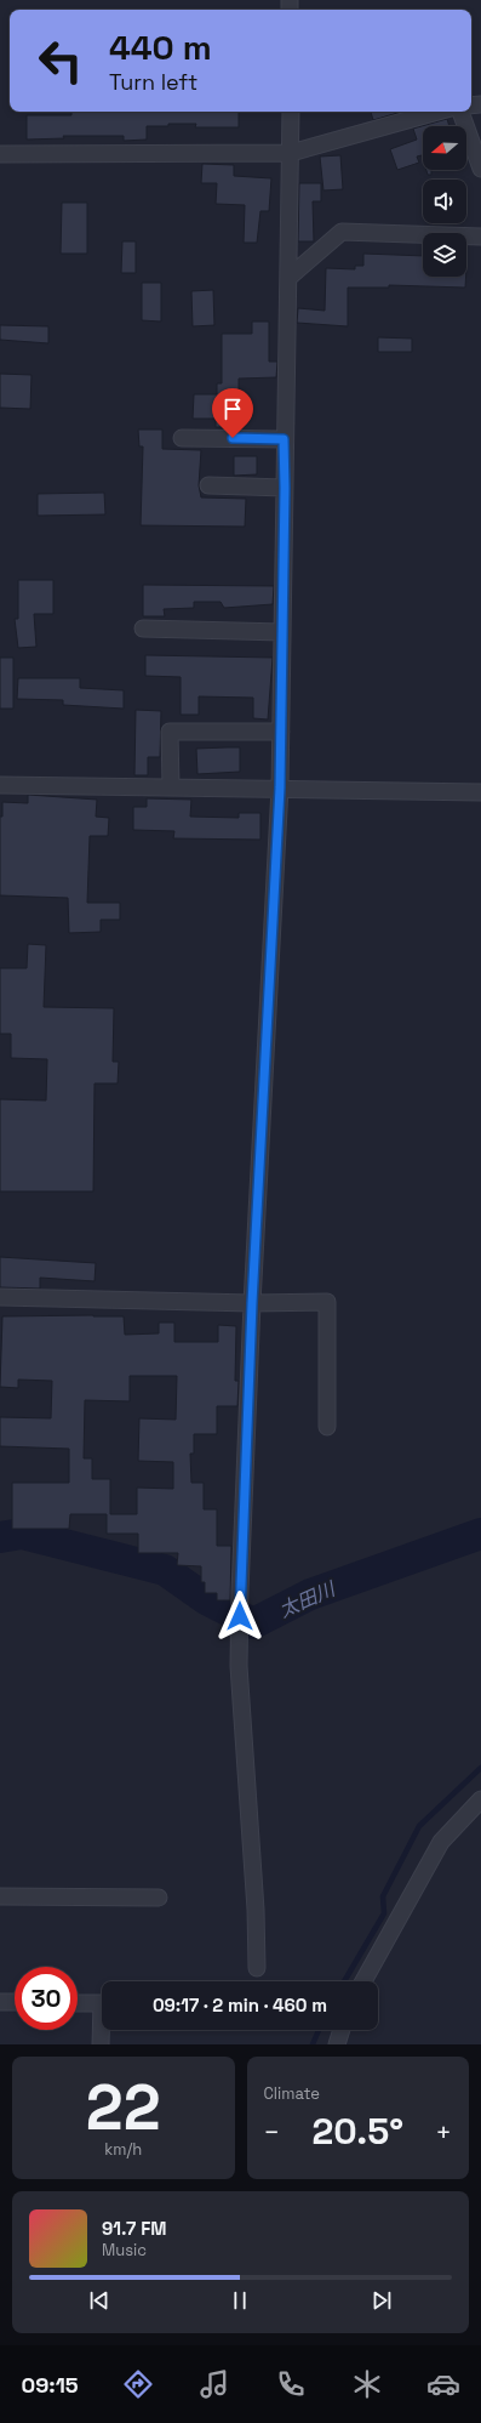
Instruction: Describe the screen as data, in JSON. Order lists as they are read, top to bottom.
{
  "water": ["太田川"],
  "north": "left",
  "page": {
    "turn": ["440 m", "Turn left"],
    "limit": "30",
    "trip": "09:17 · 2 min · 460 m",
    "tile": [
      ["22", "km/h"],
      "Climate"
    ],
    "heat": ["−", "20.5°", "+"],
    "song": ["91.7 FM", "Music"],
    "tabs": "09:15"
  }
}
